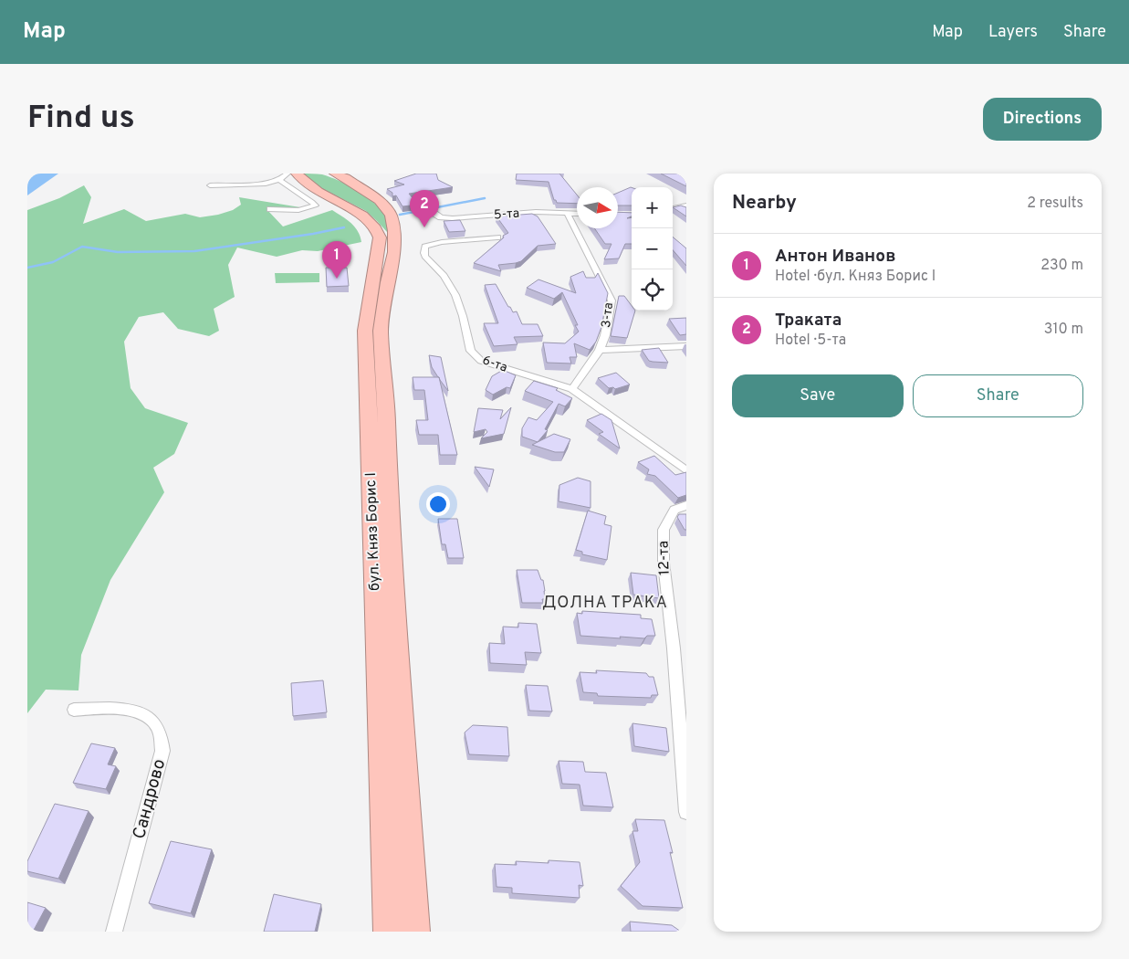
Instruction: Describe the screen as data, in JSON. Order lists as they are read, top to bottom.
{
  "streets": {
    "highway": ["бул. Княз Борис I"],
    "street": [
      "5-та",
      "3-та",
      "6-та",
      "12-та",
      "Сандрово"
    ]
  },
  "crossings": [
    ["5-та", "3-та"],
    ["3-та", "6-та"]
  ],
  "districts": ["ДОЛНА ТРАКА"],
  "north": "right",
  "page": {
    "header": "Map",
    "nav": ["Map", "Layers", "Share"],
    "buttons": [
      "Directions",
      ["Save", "Share"]
    ],
    "title": "Find us",
    "heading": ["Nearby", "2 results"],
    "map_buttons": ["+", "−"],
    "pins": ["2", "1"],
    "list": [
      {
        "mark": "1",
        "name": "Антон Иванов",
        "note": "Hotel · бул. Княз Борис I",
        "value": "230 m"
      },
      {
        "mark": "2",
        "name": "Траката",
        "note": "Hotel · 5-та",
        "value": "310 m"
      }
    ]
  }
}
